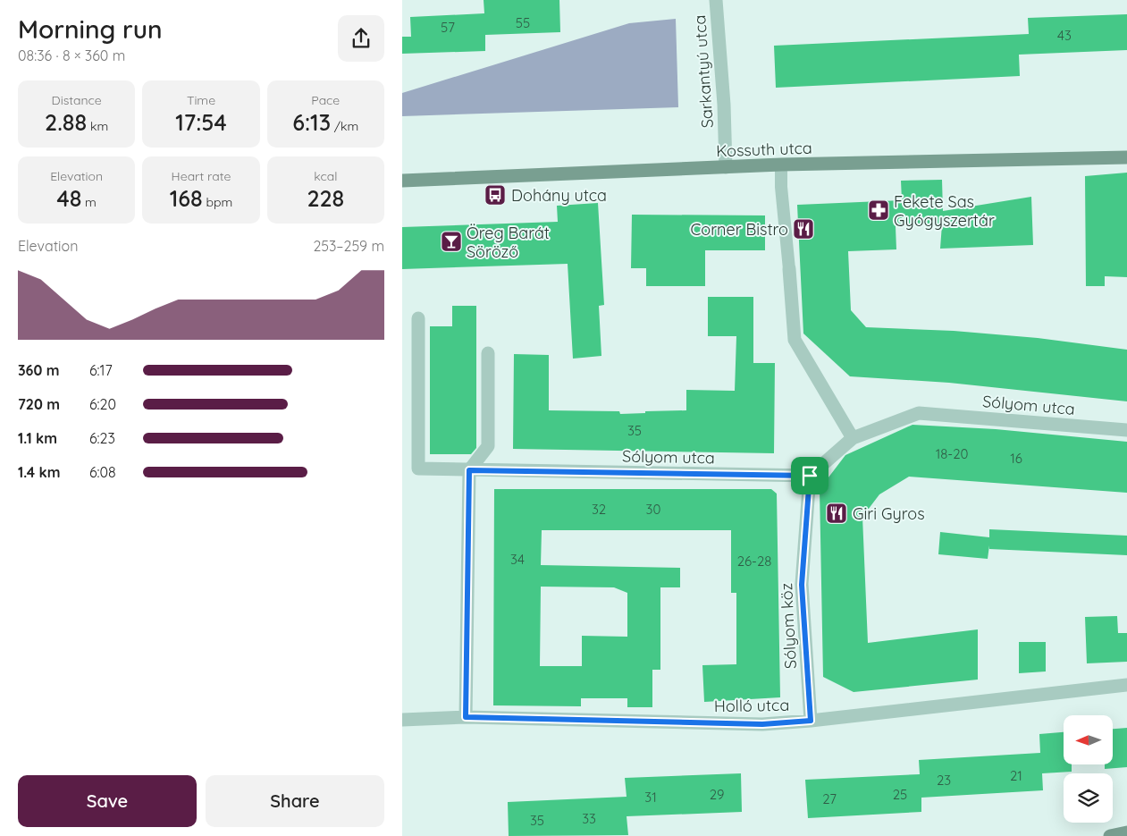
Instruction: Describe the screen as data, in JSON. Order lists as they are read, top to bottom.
{
  "streets": {
    "street": [
      "Sarkantyú utca",
      "Kossuth utca",
      "Sólyom utca",
      "Sólyom köz",
      "Holló utca"
    ]
  },
  "crossings": [
    ["Sarkantyú utca", "Kossuth utca"],
    ["Sólyom utca", "Sólyom köz"],
    ["Sólyom köz", "Holló utca"]
  ],
  "places": {
    "bus stop": ["Dohány utca"],
    "pharmacy": ["Fekete Sas Gyógyszertár"],
    "restaurant": ["Corner Bistro", "Giri Gyros"],
    "bar": ["Öreg Barát Söröző"]
  },
  "house_numbers": [
    "55",
    "57",
    "43",
    "35",
    "18-20",
    "16",
    "32",
    "30",
    "34",
    "26-28",
    "21",
    "23",
    "29",
    "25",
    "31",
    "27",
    "33",
    "35"
  ],
  "north": "left",
  "page": {
    "heading": ["Morning run", "08:36 · 8 × 360 m"],
    "stats": [
      ["Distance", "2.88 km"],
      ["Time", "17:54"],
      ["Pace", "6:13 /km"],
      ["Elevation", "48 m"],
      ["Heart rate", "168 bpm"],
      ["kcal", "228"]
    ],
    "chart": ["Elevation", "253–259 m"],
    "list": [
      {
        "name": "360 m",
        "note": "6:17"
      },
      {
        "name": "720 m",
        "note": "6:20"
      },
      {
        "name": "1.1 km",
        "note": "6:23"
      },
      {
        "name": "1.4 km",
        "note": "6:08"
      }
    ],
    "buttons": ["Save", "Share"]
  }
}
